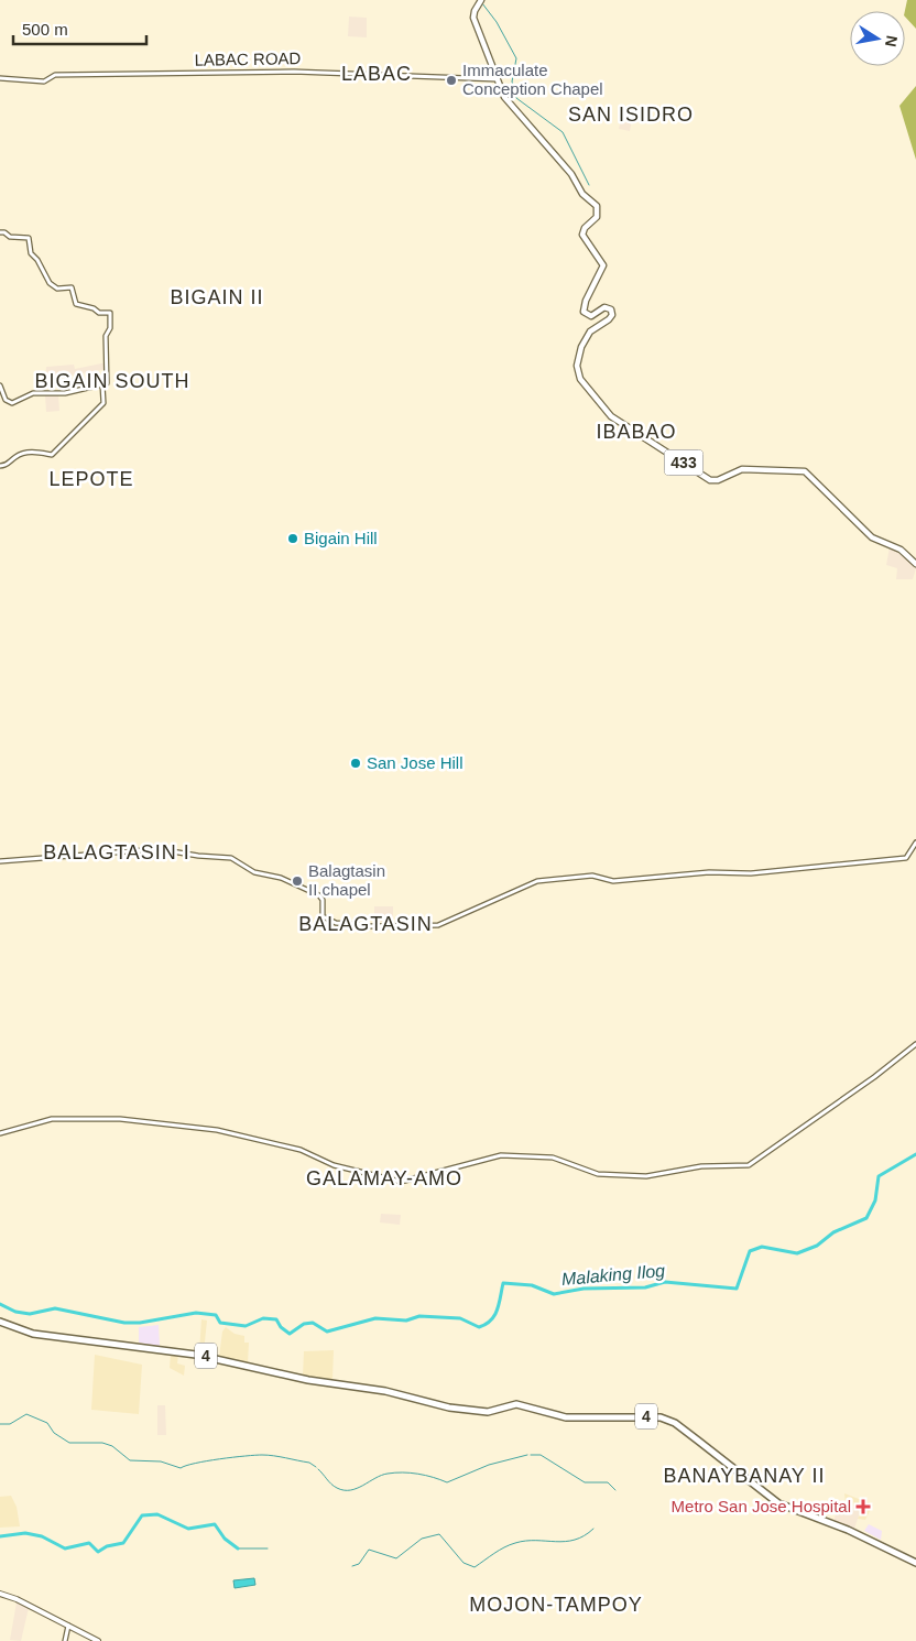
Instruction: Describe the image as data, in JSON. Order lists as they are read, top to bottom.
{
  "streets": {
    "highway": ["4"],
    "main road": ["433"],
    "street": ["LABAC ROAD"]
  },
  "crossings": [
    ["LABAC ROAD", "433"]
  ],
  "districts": [
    "LABAC",
    "SAN ISIDRO",
    "BIGAIN II",
    "BIGAIN SOUTH",
    "IBABAO",
    "LEPOTE",
    "BALAGTASIN I",
    "BALAGTASIN",
    "GALAMAY-AMO",
    "BANAYBANAY II",
    "MOJON-TAMPOY"
  ],
  "water": ["Malaking Ilog"],
  "places": {
    "other": [
      "Immaculate Conception Chapel",
      "Bigain Hill",
      "San Jose Hill",
      "Balagtasin II chapel"
    ],
    "health": ["Metro San Jose Hospital"]
  },
  "scale_bar": "500 m",
  "north": "right"
}
